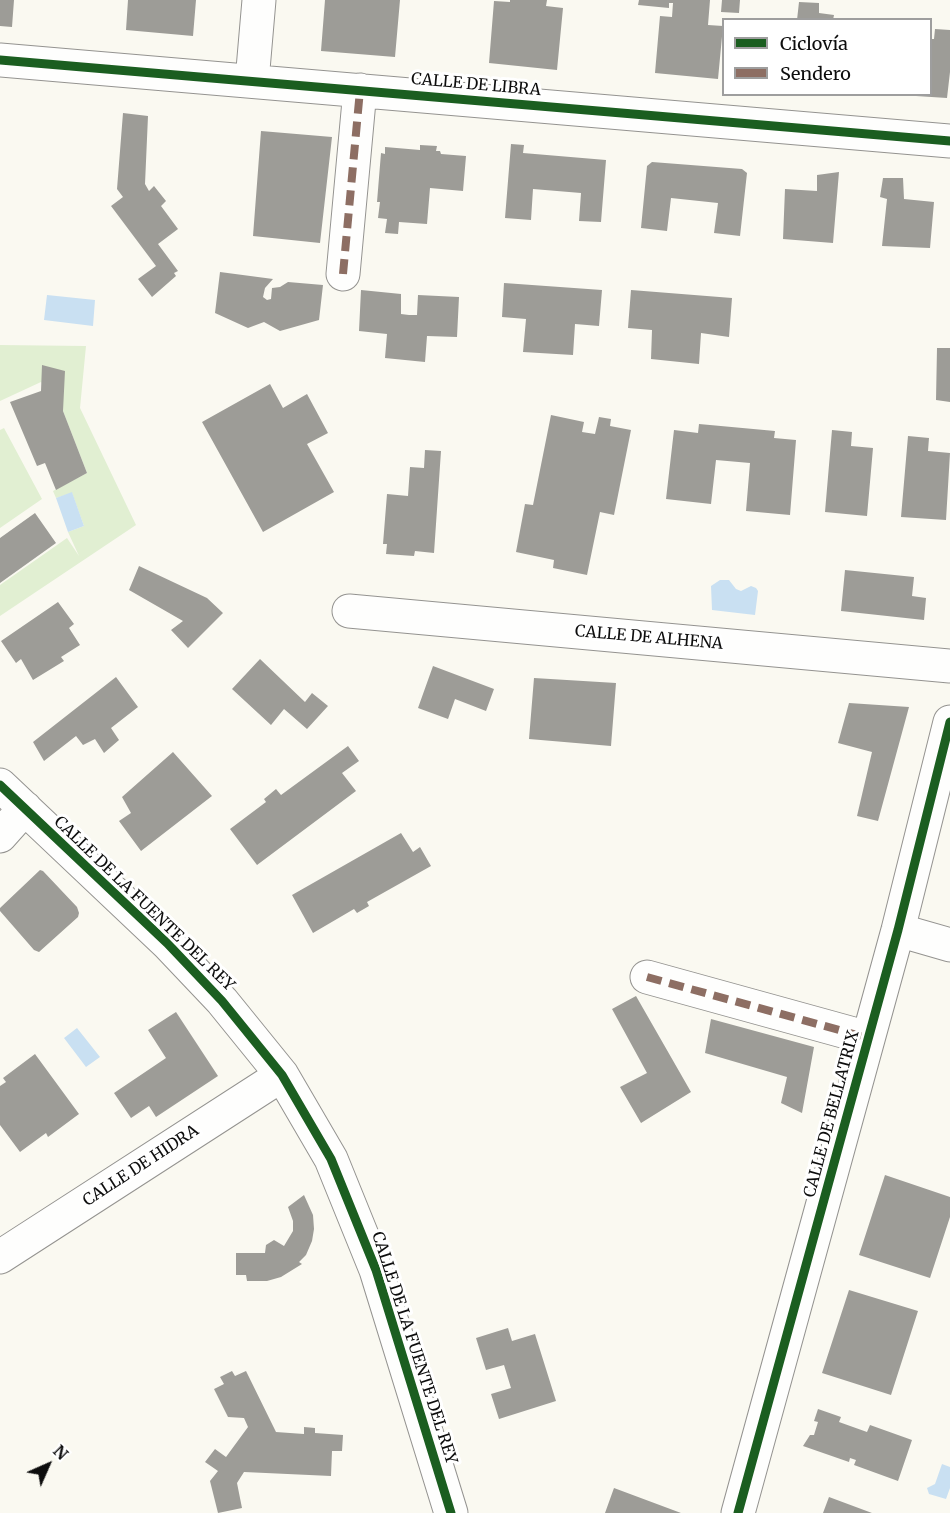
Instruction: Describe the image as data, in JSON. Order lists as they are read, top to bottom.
{
  "streets": {
    "street": [
      "CALLE DE LIBRA",
      "CALLE DE ALHENA",
      "CALLE DE LA FUENTE DEL REY",
      "CALLE DE BELLATRIX",
      "CALLE DE HIDRA"
    ]
  },
  "crossings": [
    ["CALLE DE LA FUENTE DEL REY", "CALLE DE HIDRA"]
  ],
  "legend": ["Ciclovía", "Sendero"],
  "north": "top right"
}
